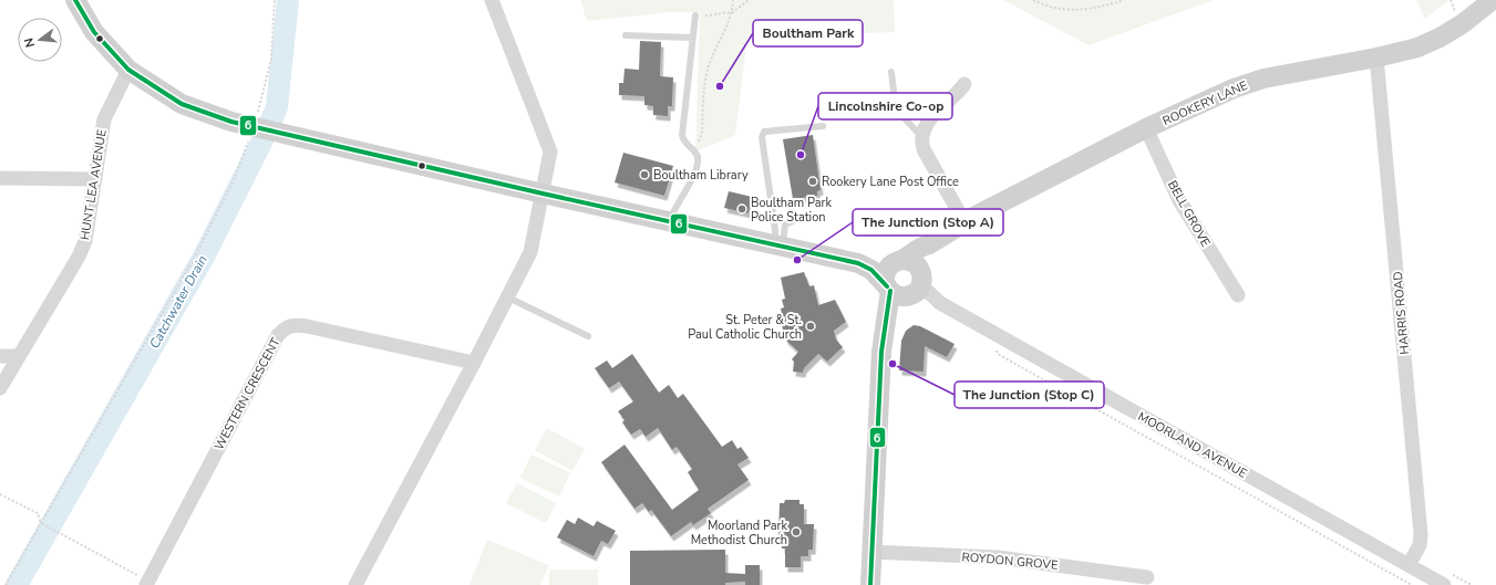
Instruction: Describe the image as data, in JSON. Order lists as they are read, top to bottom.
{
  "streets": {
    "street": [
      "ROOKERY LANE",
      "HUNT LEA AVENUE",
      "BELL GROVE",
      "HARRIS ROAD",
      "WESTERN CRESCENT",
      "MOORLAND AVENUE",
      "ROYDON GROVE"
    ]
  },
  "crossings": [
    ["ROOKERY LANE", "BELL GROVE"],
    ["ROOKERY LANE", "HARRIS ROAD"],
    ["HARRIS ROAD", "MOORLAND AVENUE"]
  ],
  "water": ["Catchwater Drain"],
  "places": [
    "Boultham Park",
    "Lincolnshire Co-op",
    "Boultham Library",
    "Rookery Lane Post Office",
    "Boultham Park Police Station",
    "The Junction (Stop A)",
    "St. Peter & St. Paul Catholic Church",
    "The Junction (Stop C)",
    "Moorland Park Methodist Church"
  ],
  "lines": ["transit line 6"],
  "north": "left"
}
